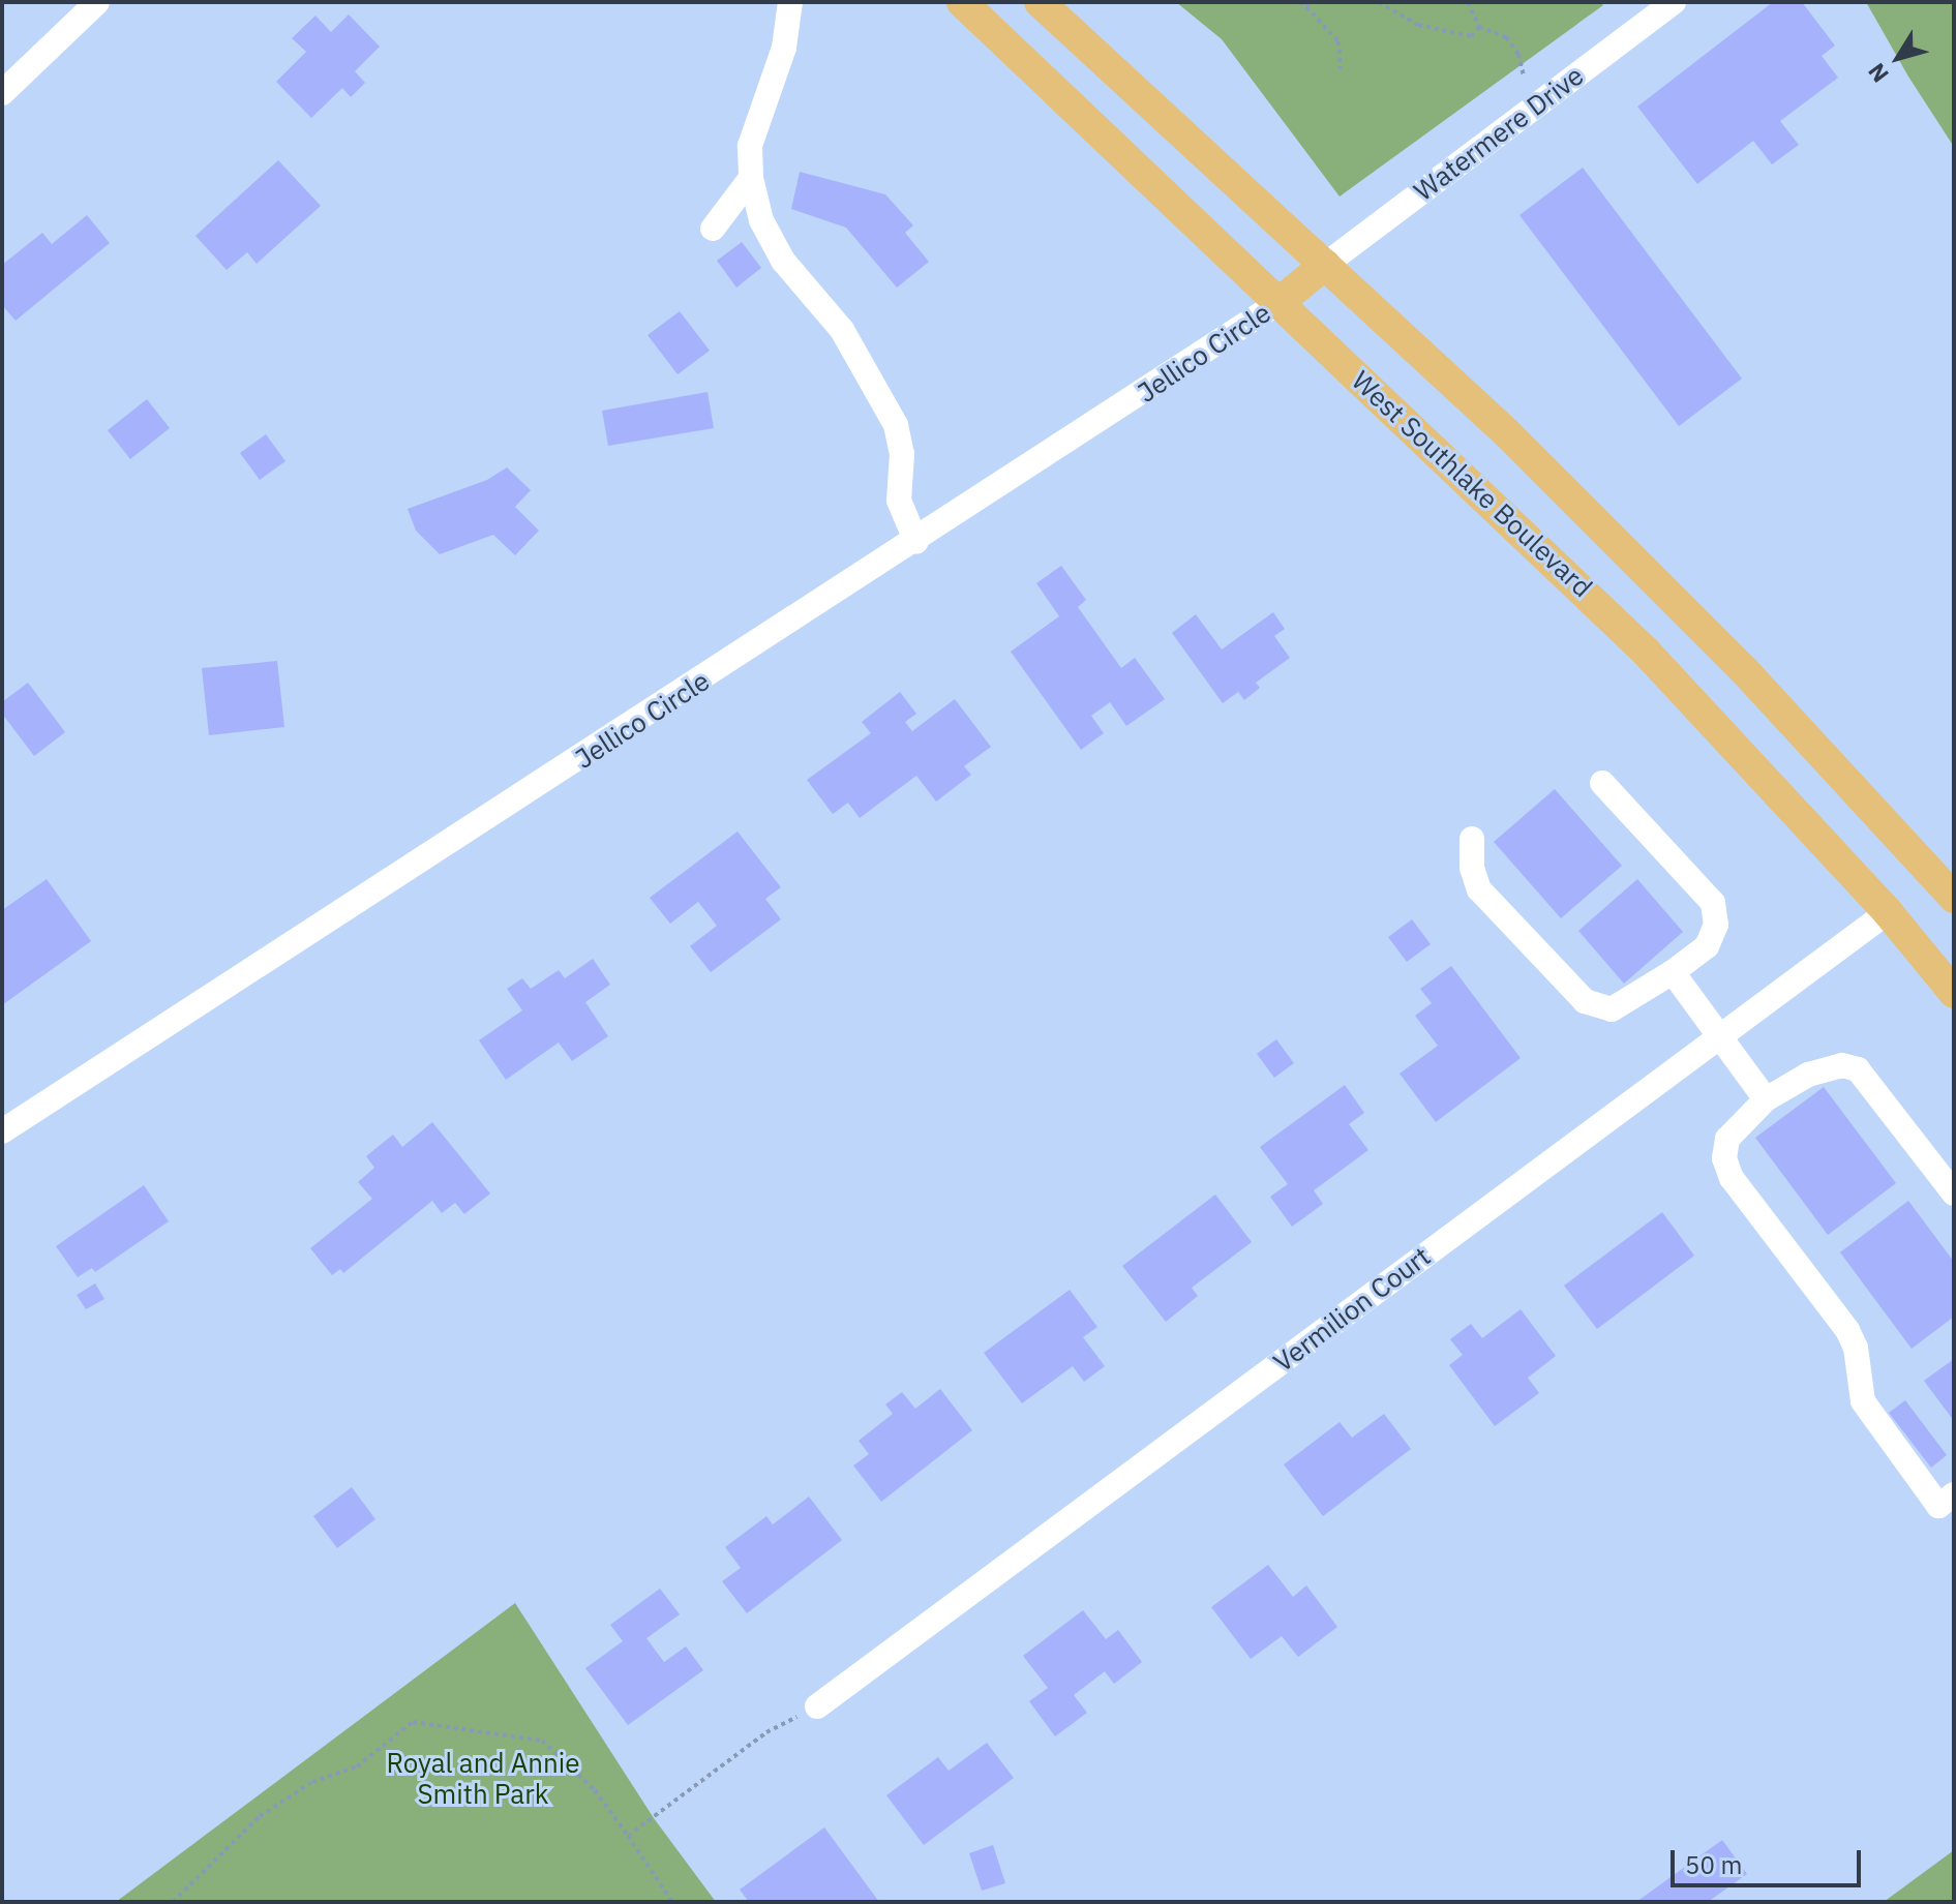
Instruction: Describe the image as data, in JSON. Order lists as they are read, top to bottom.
{
  "streets": {
    "main road": ["West Southlake Boulevard"],
    "street": ["Watermere Drive", "Jellico Circle", "Vermilion Court"]
  },
  "crossings": [
    ["Jellico Circle", "West Southlake Boulevard"],
    ["West Southlake Boulevard", "Vermilion Court"]
  ],
  "parks": ["Royal and Annie Smith Park"],
  "scale_bar": "50 m",
  "north": "bottom left"
}
